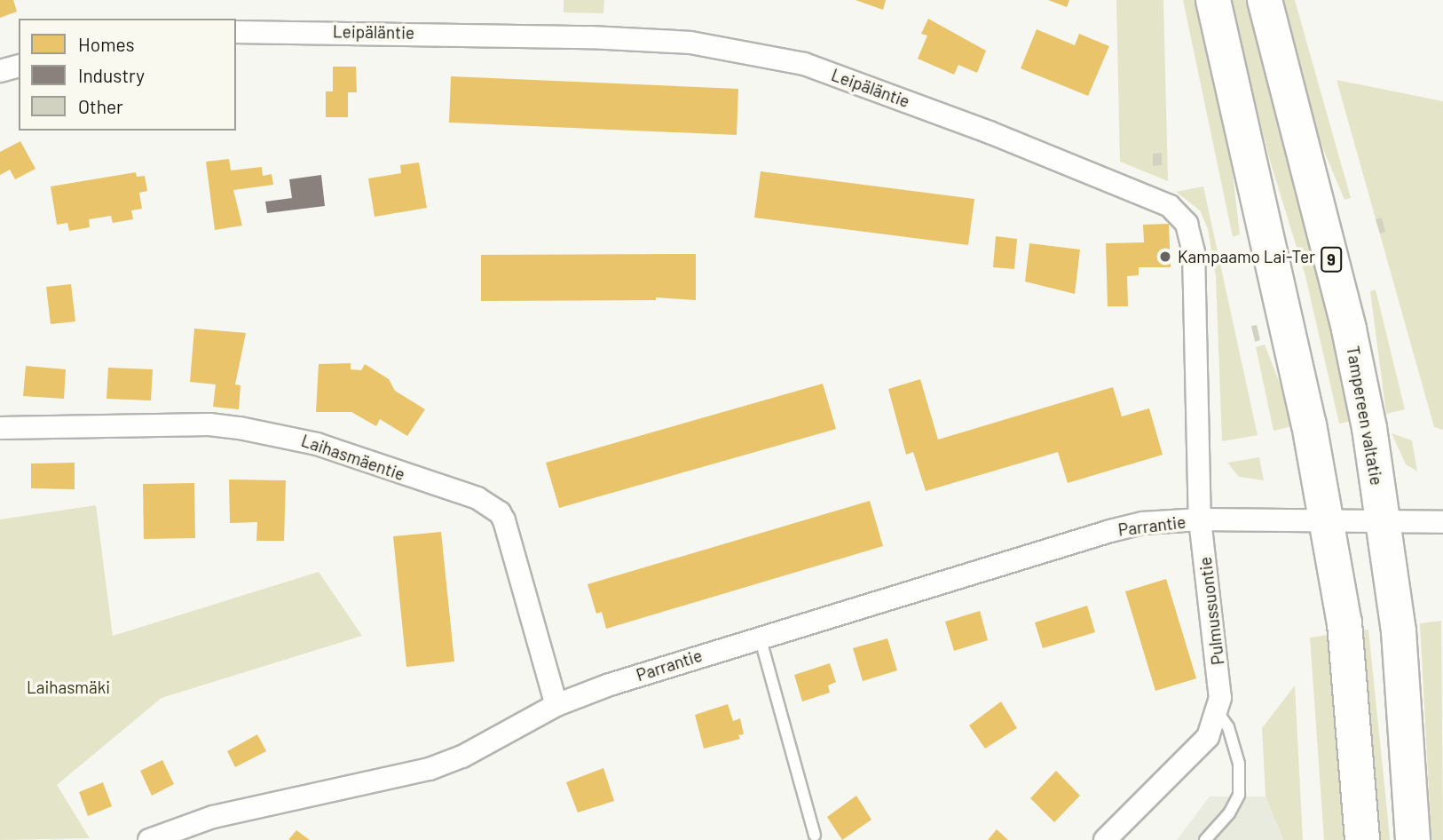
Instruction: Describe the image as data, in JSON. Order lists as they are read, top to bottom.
{
  "streets": {
    "highway": ["9", "Tampereen valtatie"],
    "street": [
      "Leipäläntie",
      "Laihasmäentie",
      "Parrantie",
      "Pulmussuontie"
    ]
  },
  "crossings": [
    ["Leipäläntie", "Parrantie"],
    ["Leipäläntie", "Pulmussuontie"],
    ["Laihasmäentie", "Parrantie"],
    ["Parrantie", "Pulmussuontie"]
  ],
  "parks": ["Laihasmäki"],
  "places": ["Kampaamo Lai-Ter"],
  "legend": ["Homes", "Industry", "Other"]
}
